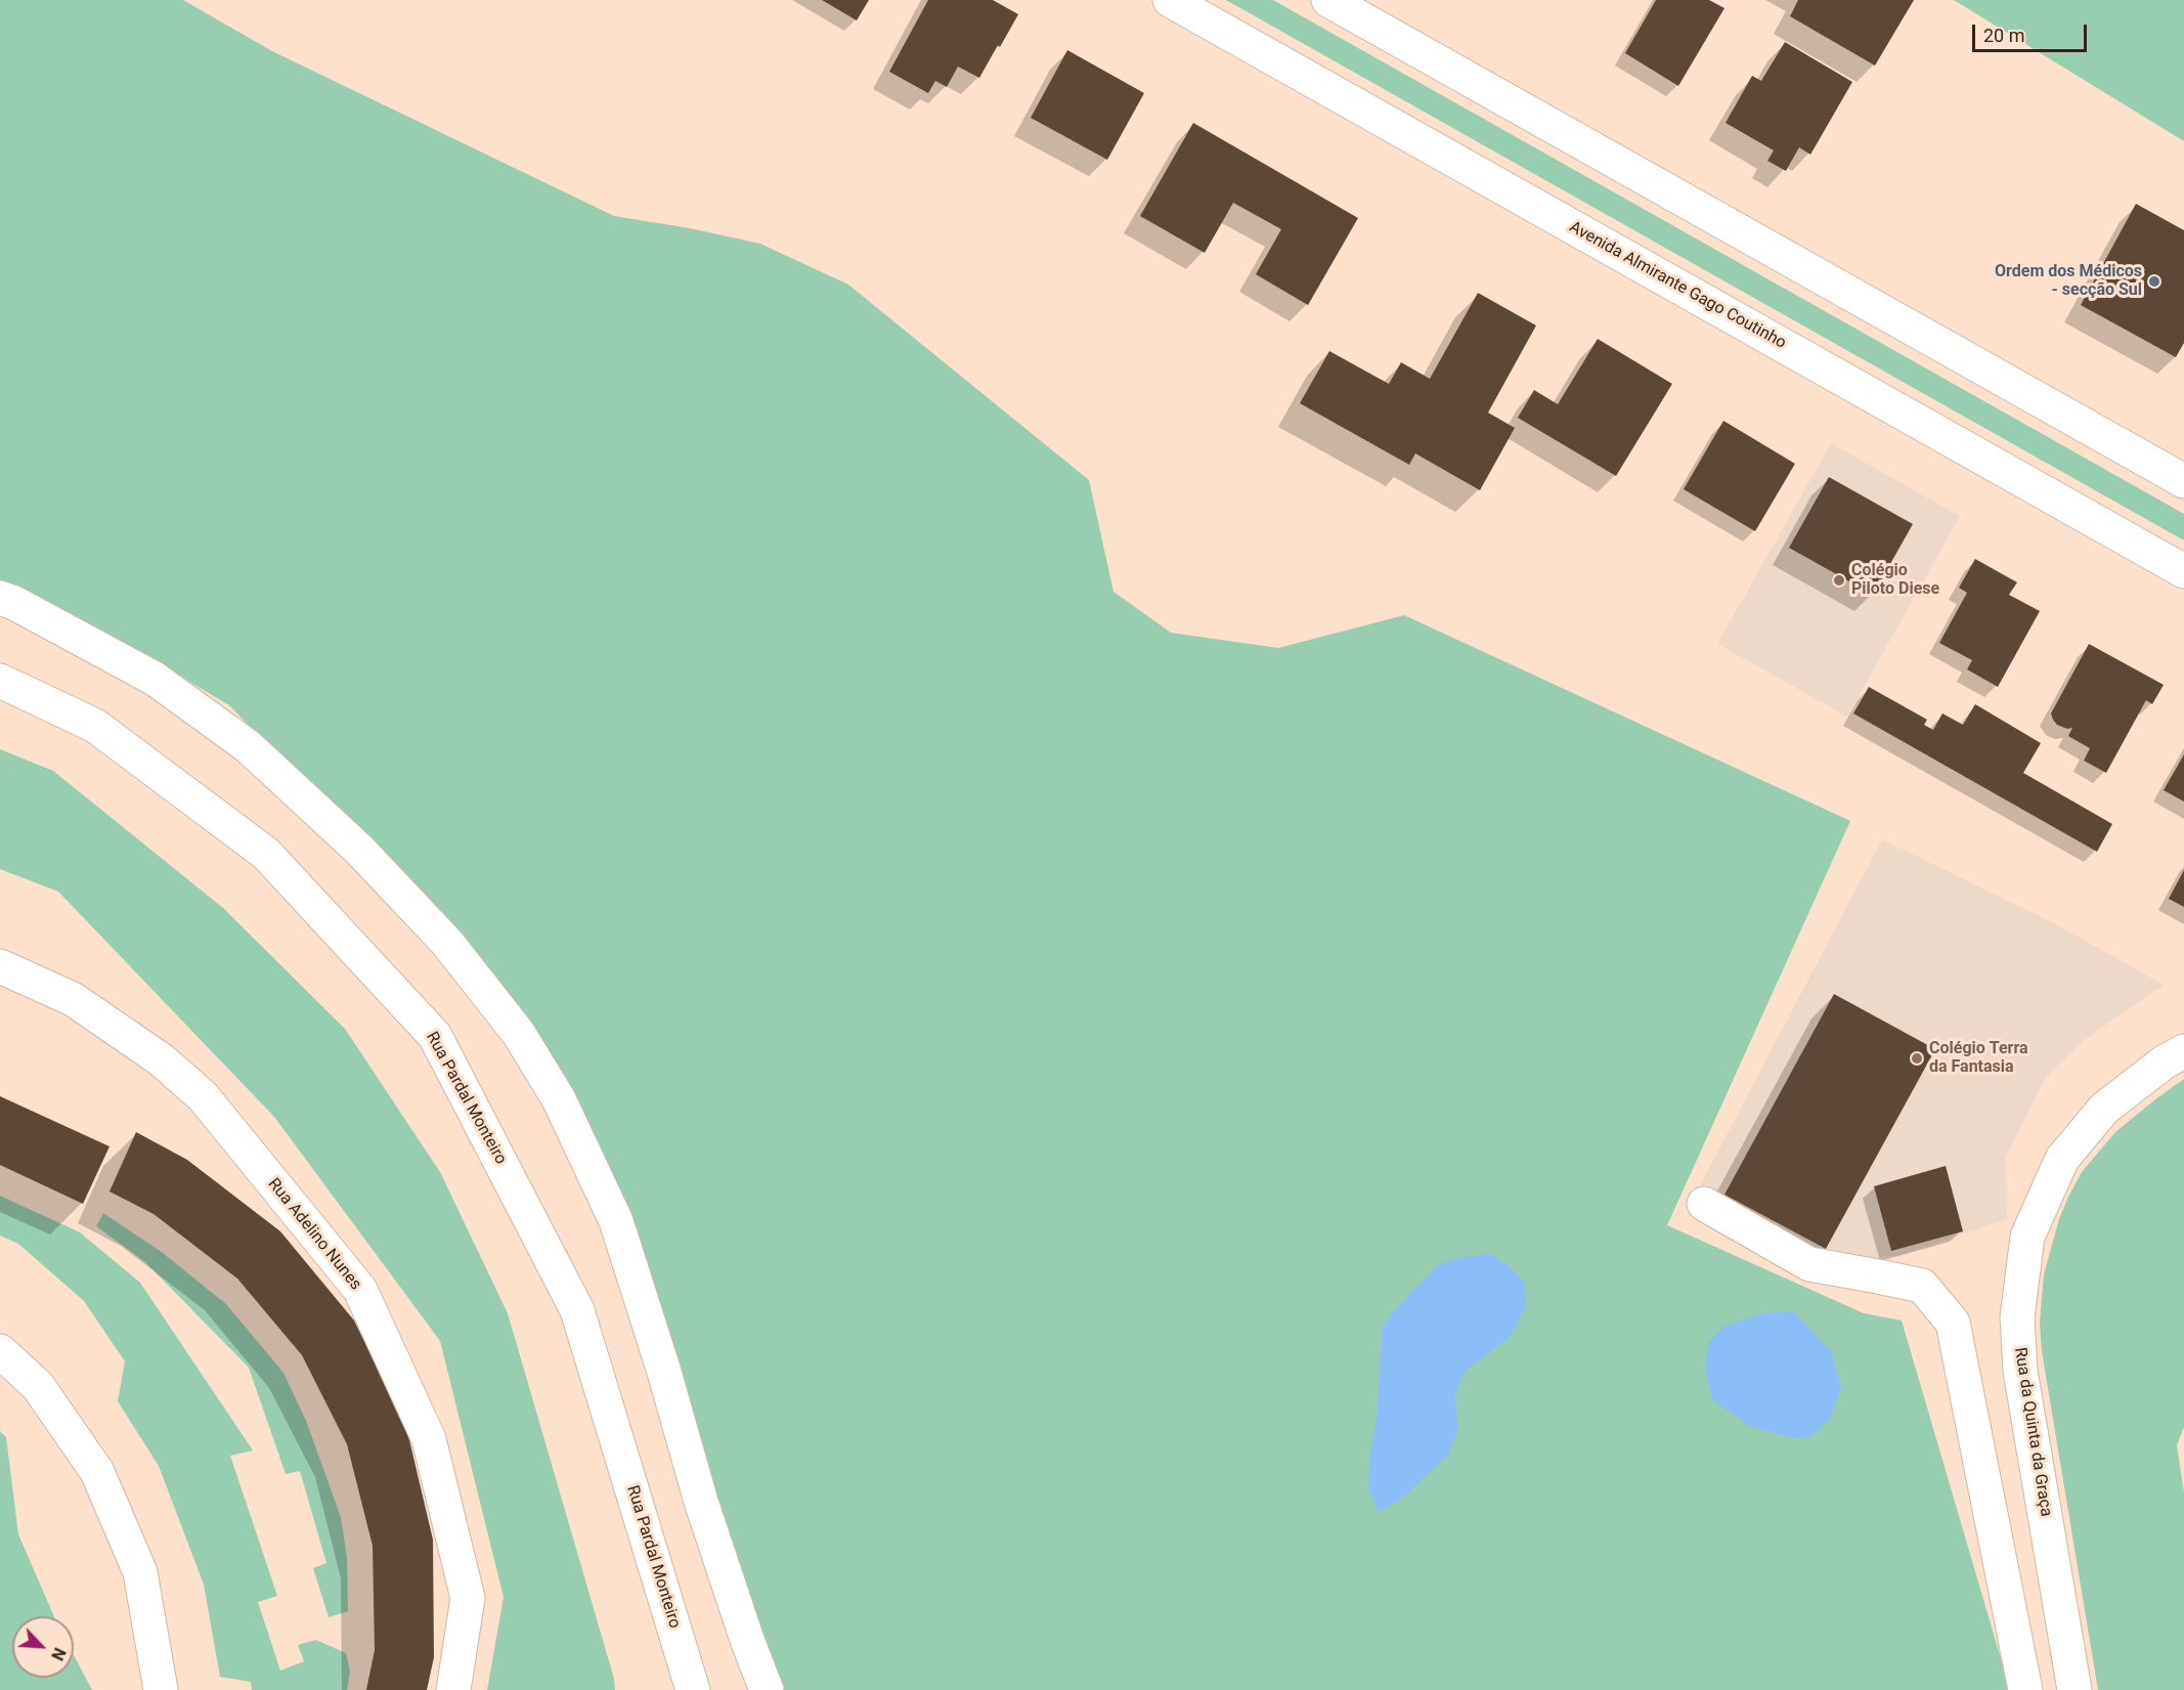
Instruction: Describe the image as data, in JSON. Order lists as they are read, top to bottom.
{
  "streets": {
    "street": [
      "Avenida Almirante Gago Coutinho",
      "Rua Pardal Monteiro",
      "Rua Adelino Nunes",
      "Rua da Quinta da Graça"
    ]
  },
  "places": ["Ordem dos Médicos - secção Sul", "Colégio Piloto Diese", "Colégio Terra da Fantasia"],
  "scale_bar": "20 m",
  "north": "bottom right"
}
